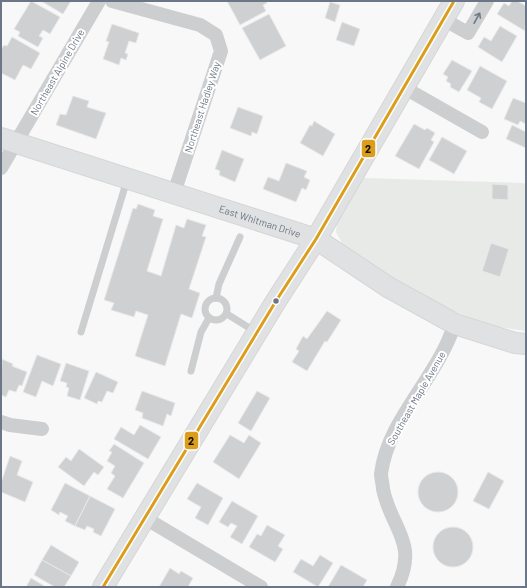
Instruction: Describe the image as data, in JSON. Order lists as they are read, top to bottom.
{
  "streets": {
    "main road": ["East Whitman Drive"],
    "street": ["Northeast Alpine Drive", "Northeast Hadley Way", "Southeast Maple Avenue"]
  },
  "crossings": [
    ["Northeast Alpine Drive", "Northeast Hadley Way"],
    ["Northeast Alpine Drive", "East Whitman Drive"],
    ["Northeast Hadley Way", "East Whitman Drive"],
    ["East Whitman Drive", "Southeast Maple Avenue"]
  ],
  "lines": ["transit line 2"]
}
